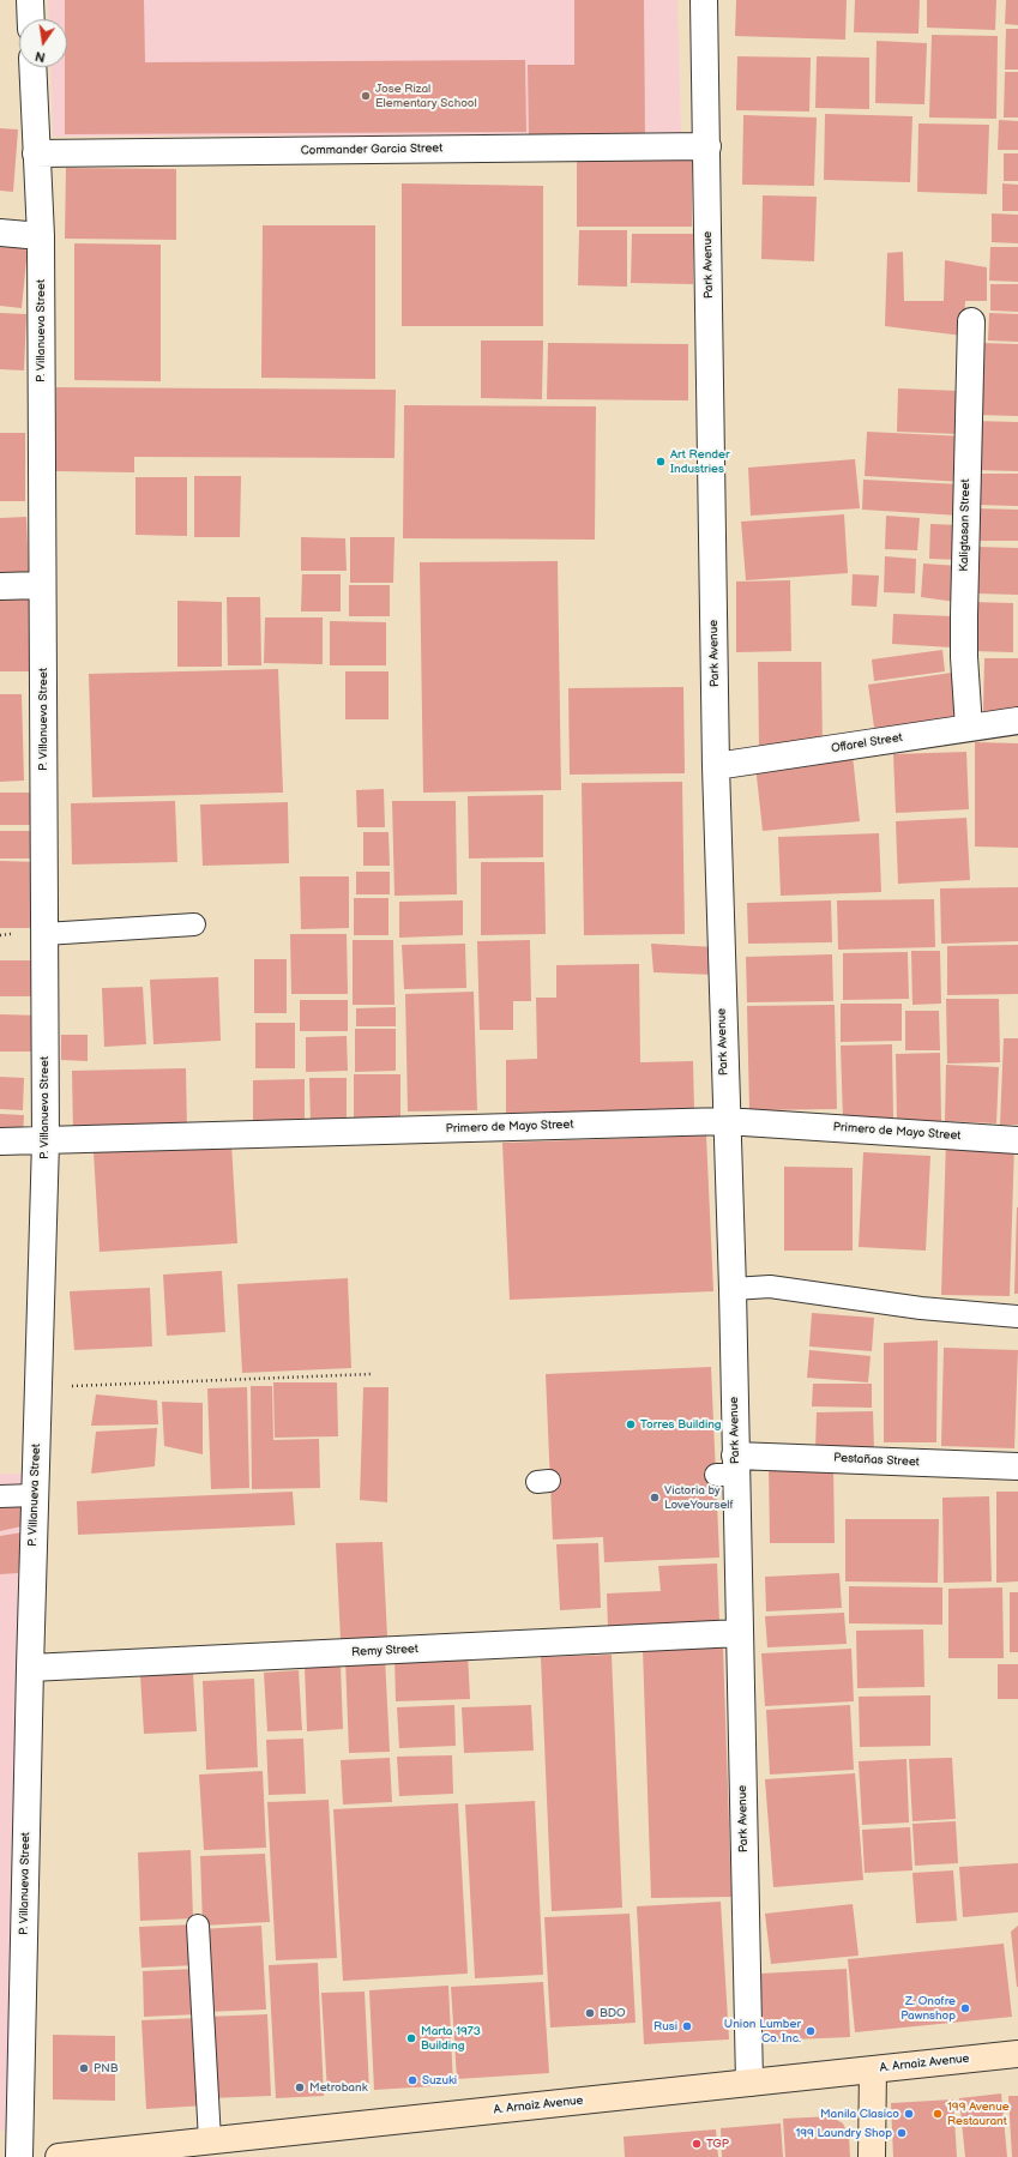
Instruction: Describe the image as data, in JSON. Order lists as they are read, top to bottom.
{
  "streets": {
    "main road": ["A. Arnaiz Avenue"],
    "street": [
      "Commander Garcia Street",
      "Park Avenue",
      "P. Villanueva Street",
      "Kaligtasan Street",
      "Offarel Street",
      "Primero de Mayo Street",
      "Pestañas Street",
      "Remy Street"
    ]
  },
  "crossings": [
    ["Commander Garcia Street", "Park Avenue"],
    ["Commander Garcia Street", "P. Villanueva Street"],
    ["Park Avenue", "Offarel Street"],
    ["Park Avenue", "Primero de Mayo Street"],
    ["Park Avenue", "Pestañas Street"],
    ["Park Avenue", "Remy Street"],
    ["Park Avenue", "A. Arnaiz Avenue"],
    ["P. Villanueva Street", "Primero de Mayo Street"],
    ["P. Villanueva Street", "Remy Street"],
    ["Kaligtasan Street", "Offarel Street"]
  ],
  "places": [
    "Jose Rizal Elementary School",
    "Art Render Industries",
    "Torres Building",
    "Victoria by LoveYourself",
    "Z. Onofre Pawnshop",
    "BDO",
    "Rusi",
    "Union Lumber Co. Inc.",
    "Marta 1973 Building",
    "PNB",
    "Suzuki",
    "Metrobank",
    "Manila Clasico",
    "199 Avenue Restaurant",
    "199 Laundry Shop",
    "TGP"
  ],
  "north": "bottom"
}
